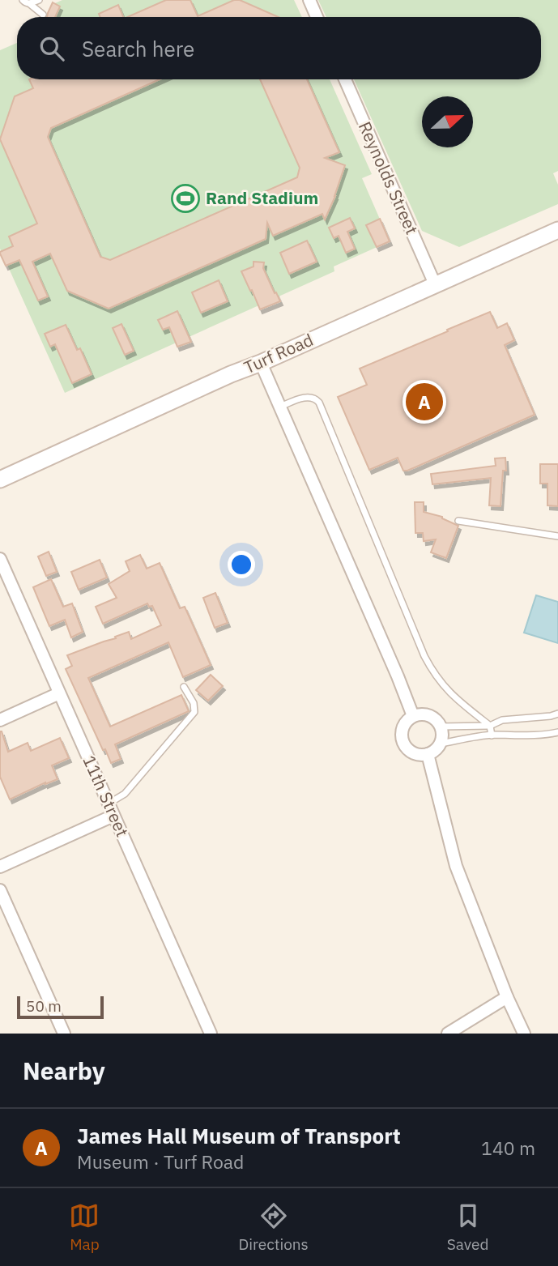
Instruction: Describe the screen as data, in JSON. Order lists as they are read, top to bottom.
{
  "streets": {
    "main road": ["Turf Road"],
    "street": ["Reynolds Street", "11th Street"]
  },
  "crossings": [
    ["Reynolds Street", "Turf Road"]
  ],
  "places": {
    "sports": ["Rand Stadium"]
  },
  "scale_bar": "50 m",
  "north": "right",
  "page": {
    "search": "Search here",
    "pins": "A",
    "scale": "50 m",
    "heading": "Nearby",
    "list": [
      {
        "mark": "A",
        "name": "James Hall Museum of Transport",
        "note": "Museum · Turf Road",
        "value": "140 m"
      }
    ],
    "nav": ["Map", "Directions", "Saved"]
  }
}
